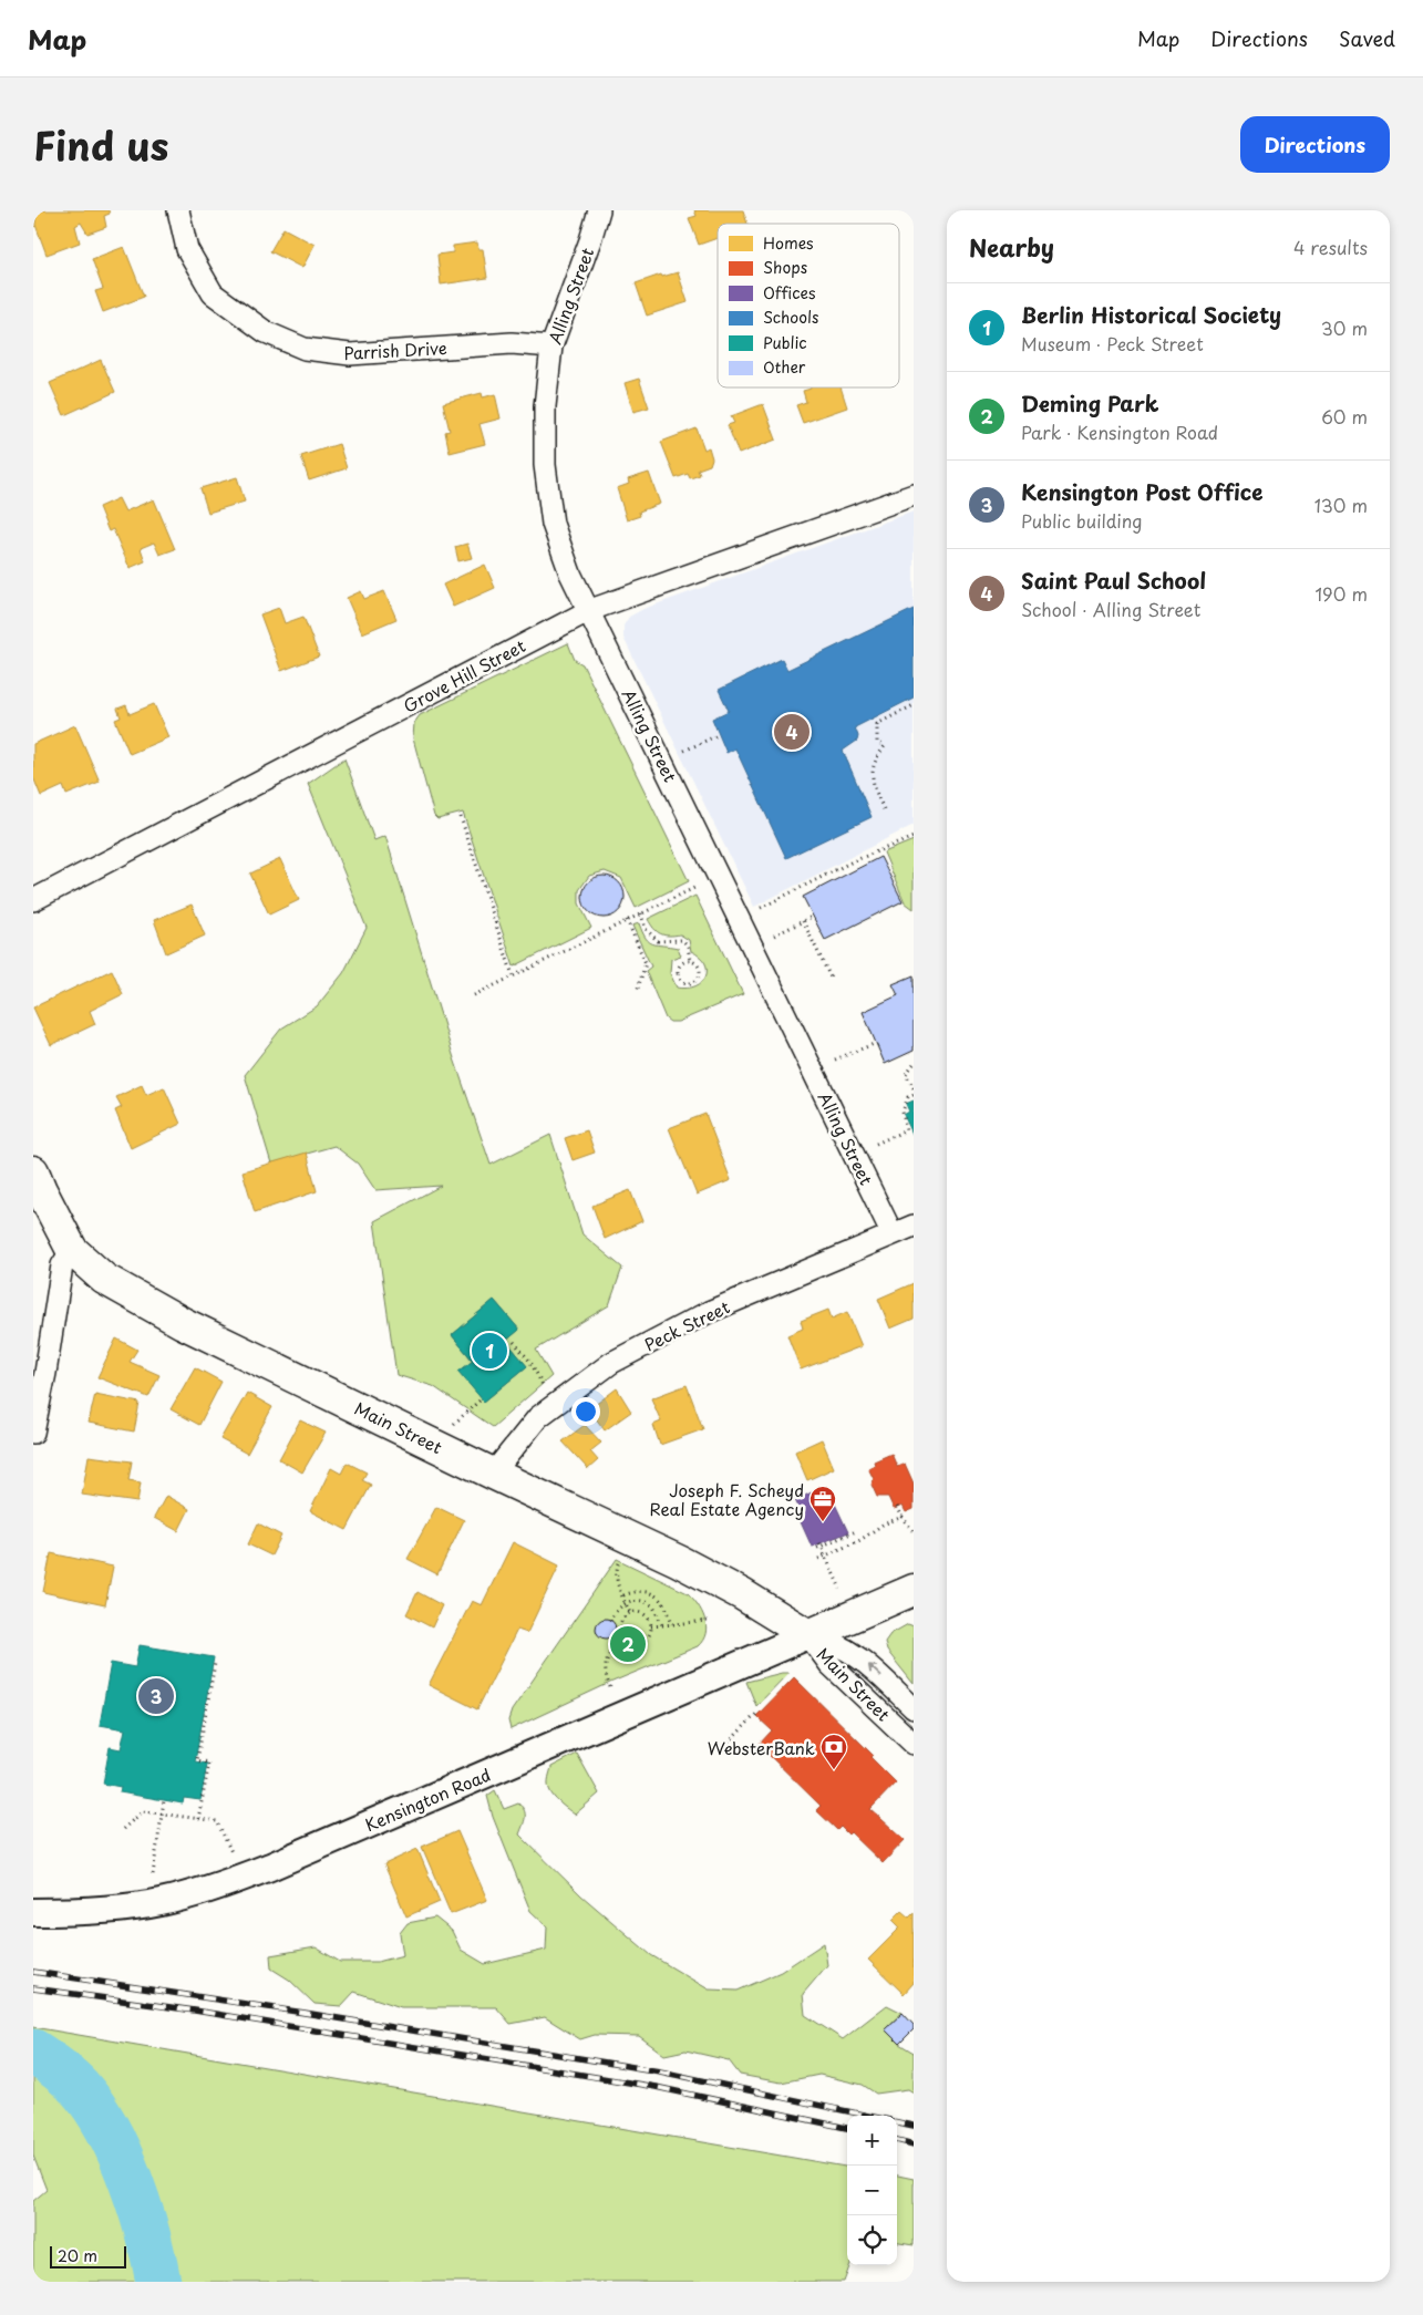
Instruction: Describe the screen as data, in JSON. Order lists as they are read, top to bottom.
{
  "streets": {
    "main road": ["Main Street"],
    "street": [
      "Alling Street",
      "Parrish Drive",
      "Grove Hill Street",
      "Peck Street",
      "Kensington Road"
    ]
  },
  "crossings": [
    ["Alling Street", "Parrish Drive"],
    ["Alling Street", "Grove Hill Street"],
    ["Alling Street", "Peck Street"],
    ["Peck Street", "Main Street"],
    ["Main Street", "Kensington Road"]
  ],
  "places": {
    "office": ["Joseph F. Scheyd Real Estate Agency"],
    "bank": ["WebsterBank"]
  },
  "legend": [
    "Homes",
    "Shops",
    "Offices",
    "Schools",
    "Public",
    "Other"
  ],
  "scale_bar": "20 m",
  "page": {
    "header": "Map",
    "nav": ["Map", "Directions", "Saved"],
    "title": "Find us",
    "buttons": "Directions",
    "heading": ["Nearby", "4 results"],
    "list": [
      {
        "mark": "1",
        "name": "Berlin Historical Society",
        "note": "Museum · Peck Street",
        "value": "30 m"
      },
      {
        "mark": "2",
        "name": "Deming Park",
        "note": "Park · Kensington Road",
        "value": "60 m"
      },
      {
        "mark": "3",
        "name": "Kensington Post Office",
        "note": "Public building",
        "value": "130 m"
      },
      {
        "mark": "4",
        "name": "Saint Paul School",
        "note": "School · Alling Street",
        "value": "190 m"
      }
    ],
    "pins": [
      "4",
      "1",
      "2",
      "3"
    ],
    "map_buttons": ["+", "−"],
    "scale": "20 m"
  }
}
